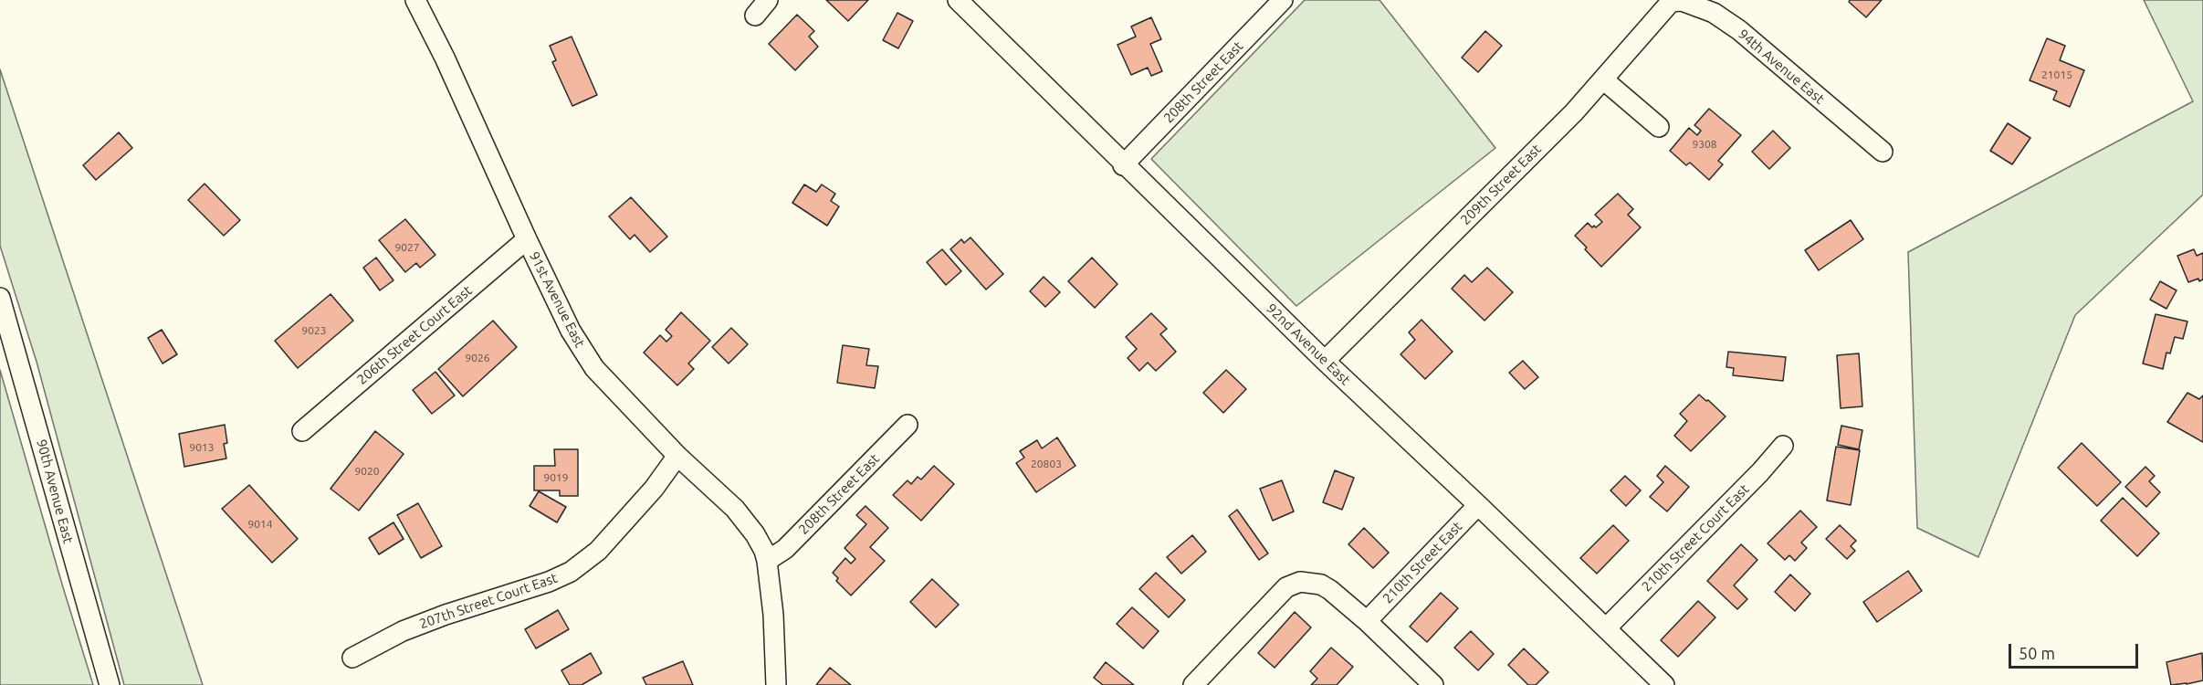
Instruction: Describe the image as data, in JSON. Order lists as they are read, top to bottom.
{
  "streets": {
    "street": [
      "94th Avenue East",
      "208th Street East",
      "209th Street East",
      "91st Avenue East",
      "206th Street Court East",
      "92nd Avenue East",
      "90th Avenue East",
      "210th Street Court East",
      "210th Street East",
      "207th Street Court East"
    ]
  },
  "crossings": [
    ["94th Avenue East", "209th Street East"],
    ["208th Street East", "91st Avenue East"],
    ["208th Street East", "92nd Avenue East"],
    ["209th Street East", "92nd Avenue East"],
    ["91st Avenue East", "206th Street Court East"],
    ["91st Avenue East", "207th Street Court East"],
    ["92nd Avenue East", "210th Street Court East"],
    ["92nd Avenue East", "210th Street East"]
  ],
  "house_numbers": [
    "21015",
    "9308",
    "9027",
    "9023",
    "9026",
    "9013",
    "20803",
    "9020",
    "9019",
    "9014"
  ],
  "scale_bar": "50 m"
}
